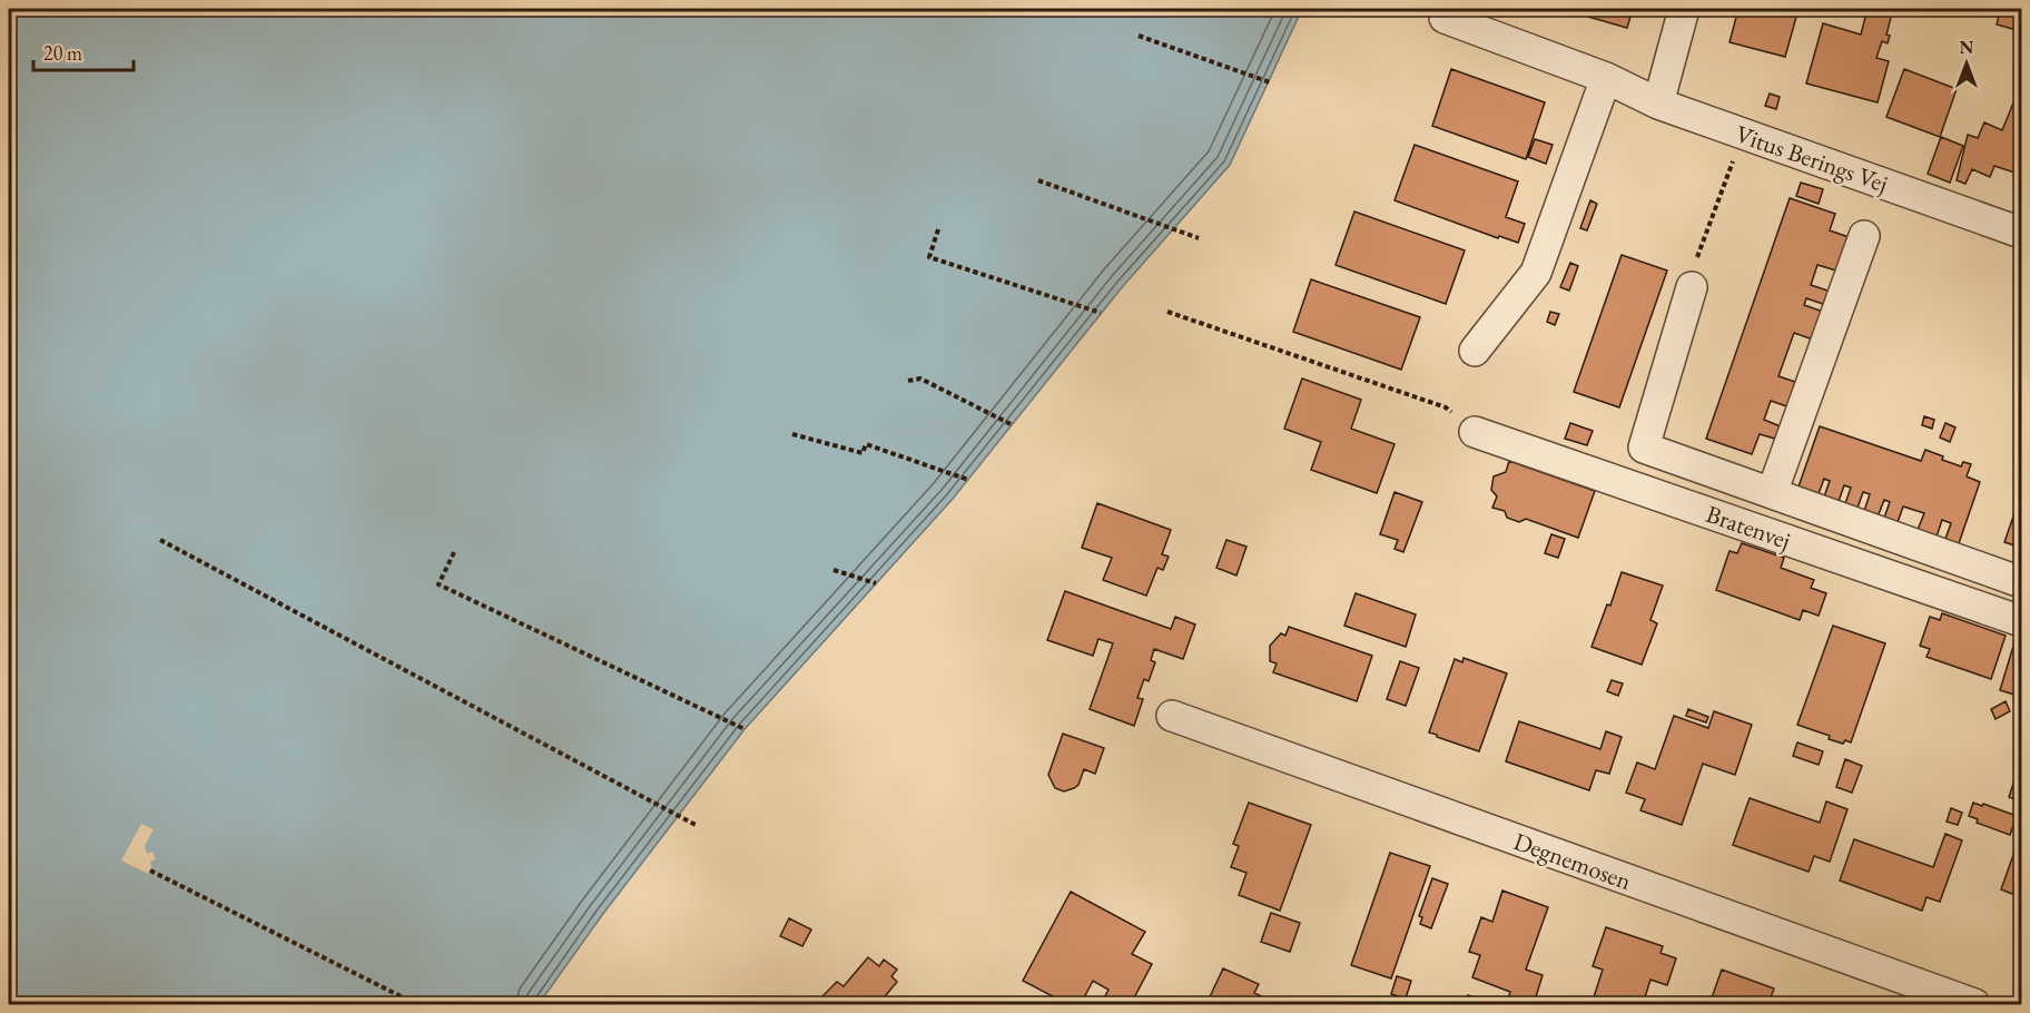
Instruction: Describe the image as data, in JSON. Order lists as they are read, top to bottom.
{
  "streets": {
    "street": ["Vitus Berings Vej", "Bratenvej", "Degnemosen"]
  },
  "scale_bar": "20 m",
  "north": "top"
}
